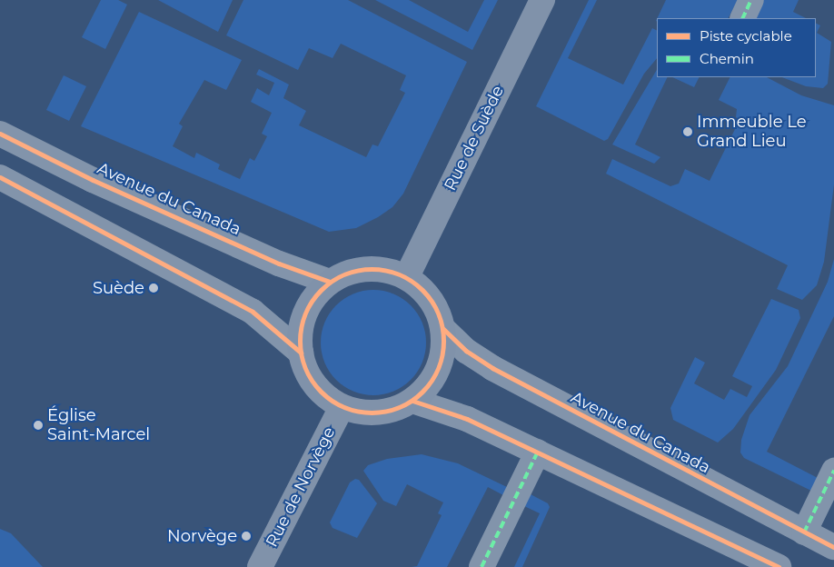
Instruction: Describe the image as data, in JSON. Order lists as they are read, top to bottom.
{
  "streets": {
    "main road": ["Rue de Suède", "Rue de Norvège"],
    "street": ["Avenue du Canada"]
  },
  "crossings": [
    ["Rue de Suède", "Avenue du Canada"],
    ["Rue de Suède", "Rue de Norvège"],
    ["Avenue du Canada", "Rue de Norvège"]
  ],
  "places": [
    "Immeuble Le Grand Lieu",
    "Suède",
    "Église Saint-Marcel",
    "Norvège"
  ],
  "legend": ["Piste cyclable", "Chemin"]
}
